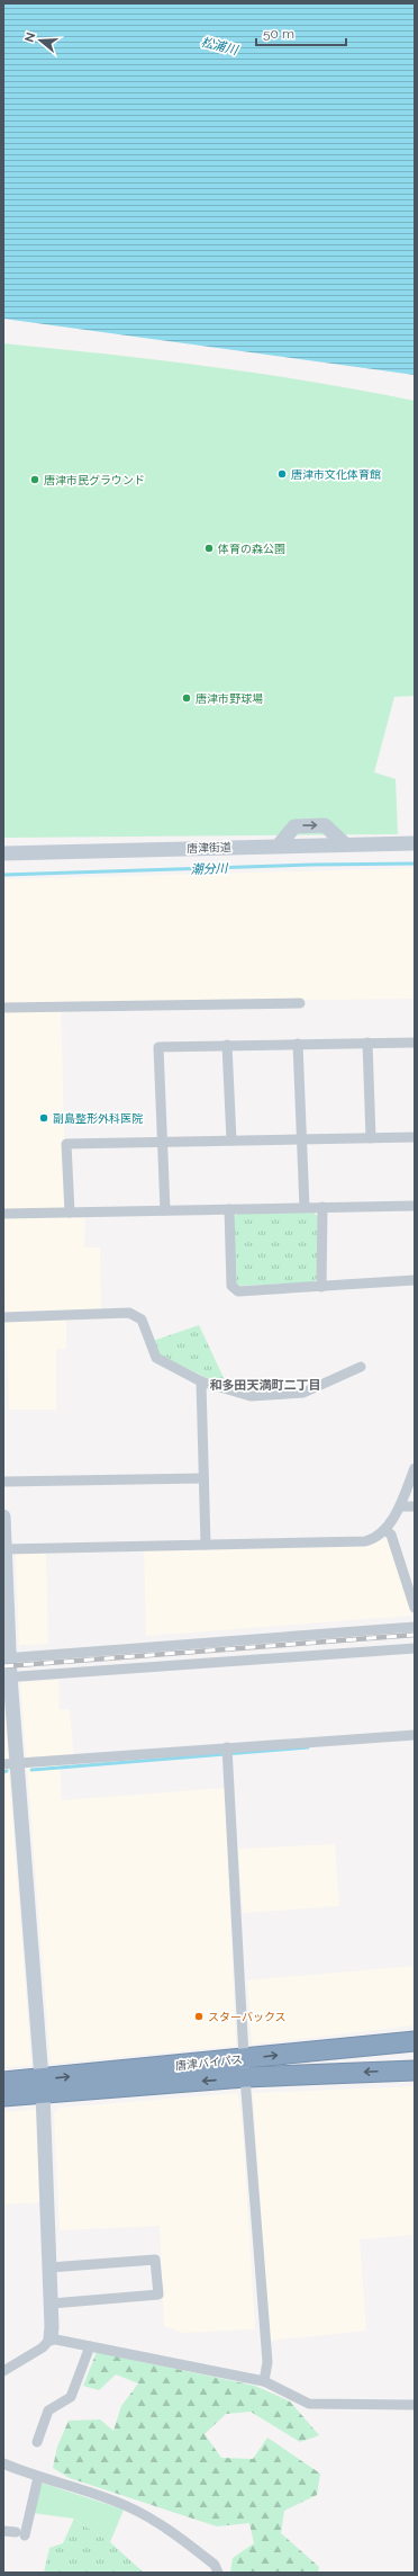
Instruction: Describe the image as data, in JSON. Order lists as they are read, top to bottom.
{
  "streets": {
    "highway": ["唐津バイパス"],
    "street": ["唐津街道"]
  },
  "districts": ["和多田天満町二丁目"],
  "water": ["松浦川", "潮分川"],
  "places": [
    "唐津市文化体育館",
    "唐津市民グラウンド",
    "体育の森公園",
    "唐津市野球場",
    "副島整形外科医院",
    "スターバックス"
  ],
  "scale_bar": "50 m",
  "north": "left"
}
